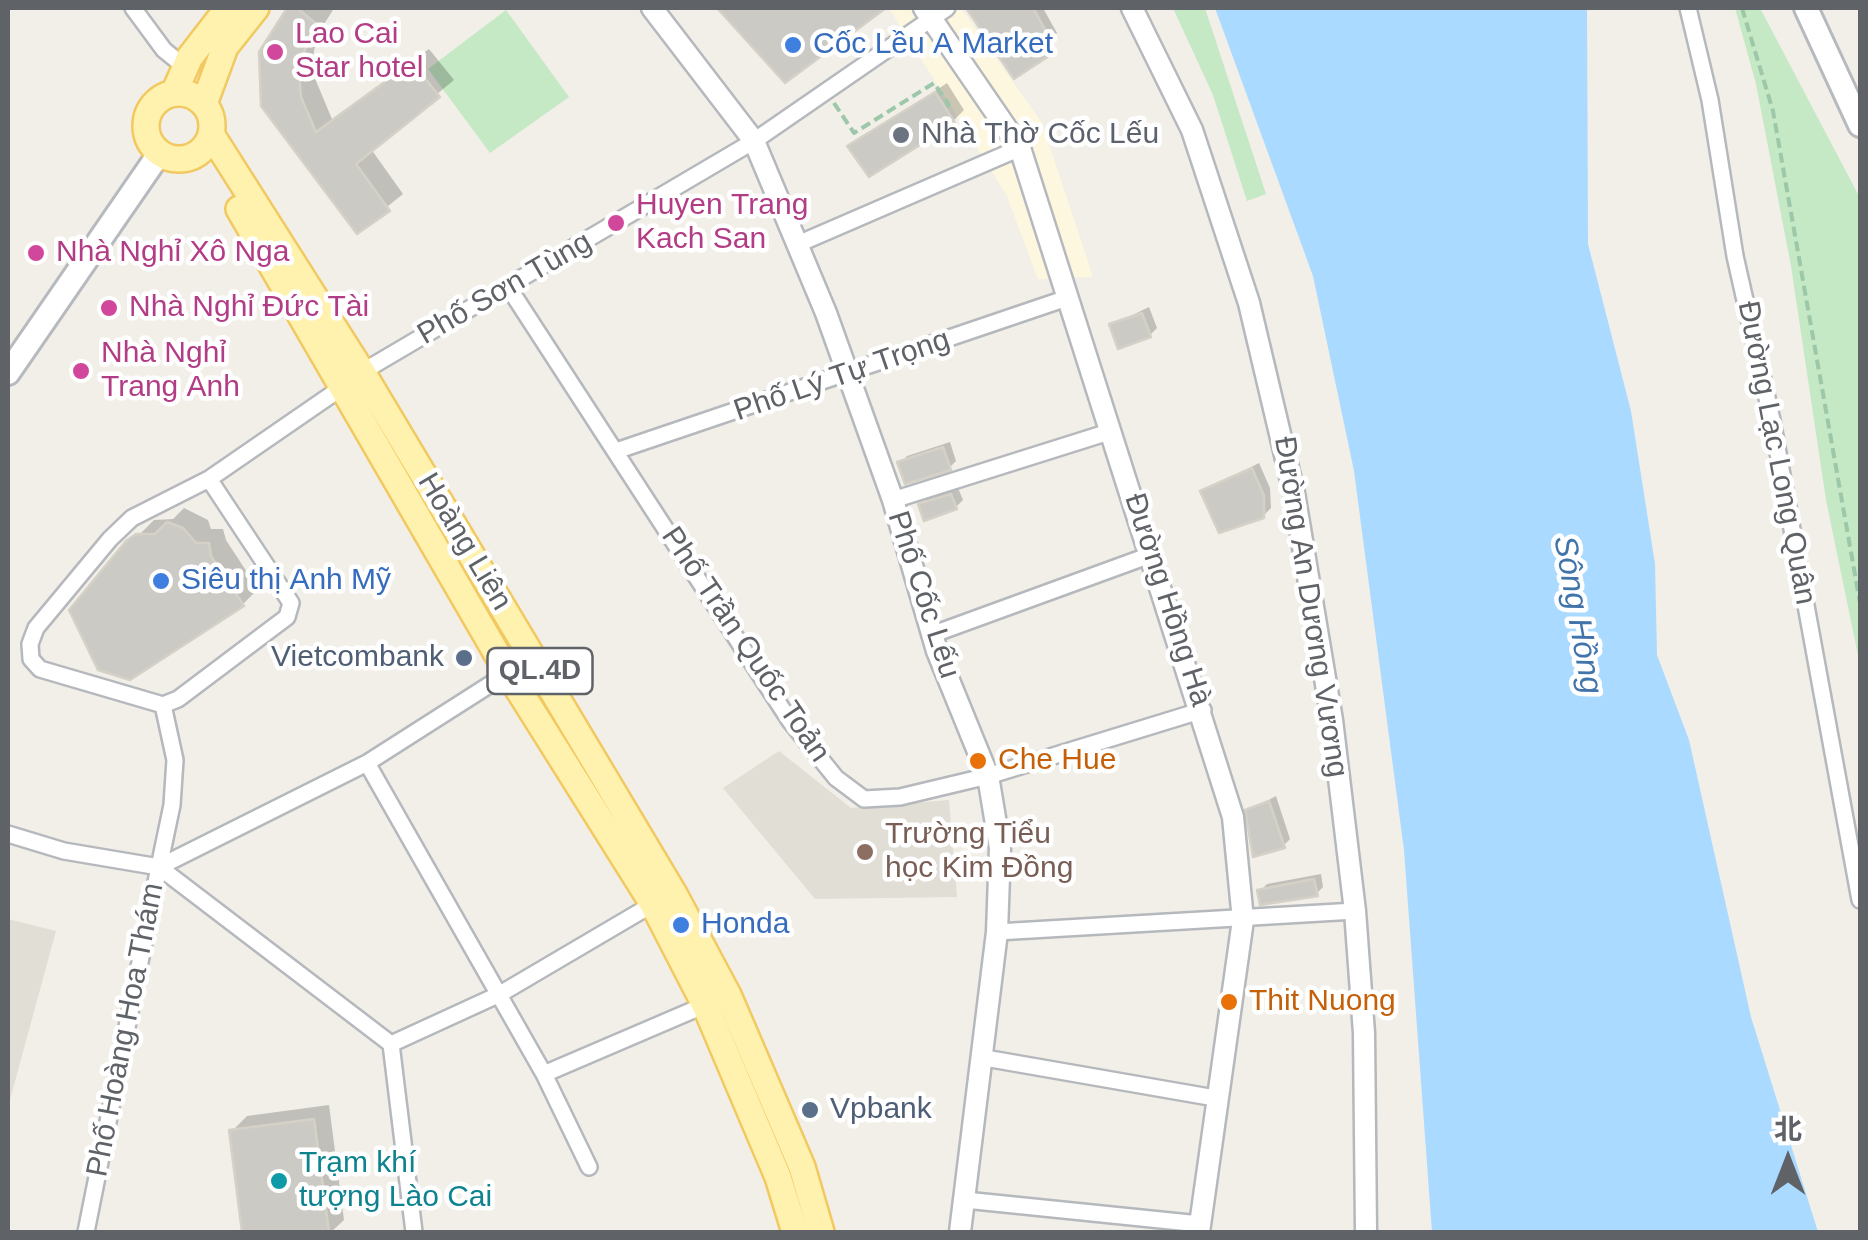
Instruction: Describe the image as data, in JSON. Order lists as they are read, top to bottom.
{
  "streets": {
    "main road": ["Hoàng Liên", "QL.4D"],
    "street": [
      "Phố Sơn Tùng",
      "Phố Lý Tự Trọng",
      "Đường Lạc Long Quân",
      "Phố Cốc Lếu",
      "Đường Hồng Hà",
      "Đường An Dương Vương",
      "Phố Trần Quốc Toản",
      "Phố Hoàng Hoa Thám"
    ]
  },
  "crossings": [
    ["Phố Sơn Tùng", "Hoàng Liên"],
    ["Phố Sơn Tùng", "Phố Cốc Lếu"],
    ["Phố Sơn Tùng", "Đường Hồng Hà"],
    ["Phố Sơn Tùng", "Phố Trần Quốc Toản"],
    ["Phố Lý Tự Trọng", "Phố Cốc Lếu"],
    ["Phố Lý Tự Trọng", "Đường Hồng Hà"],
    ["Phố Lý Tự Trọng", "Phố Trần Quốc Toản"],
    ["Hoàng Liên", "Phố Hoàng Hoa Thám"],
    ["Phố Cốc Lếu", "Phố Trần Quốc Toản"],
    ["Đường Hồng Hà", "Phố Trần Quốc Toản"]
  ],
  "water": ["Sông Hồng"],
  "places": [
    "Cốc Lều A Market",
    "Lao Cai Star hotel",
    "Nhà Thờ Cốc Lếu",
    "Huyen Trang Kach San",
    "Nhà Nghỉ Xô Nga",
    "Nhà Nghỉ Đức Tài",
    "Nhà Nghỉ Trang Anh",
    "Siêu thị Anh Mỹ",
    "Vietcombank",
    "Che Hue",
    "Trường Tiểu học Kim Đồng",
    "Honda",
    "Thit Nuong",
    "Vpbank",
    "Trạm khí tượng Lào Cai"
  ],
  "north": "top"
}
